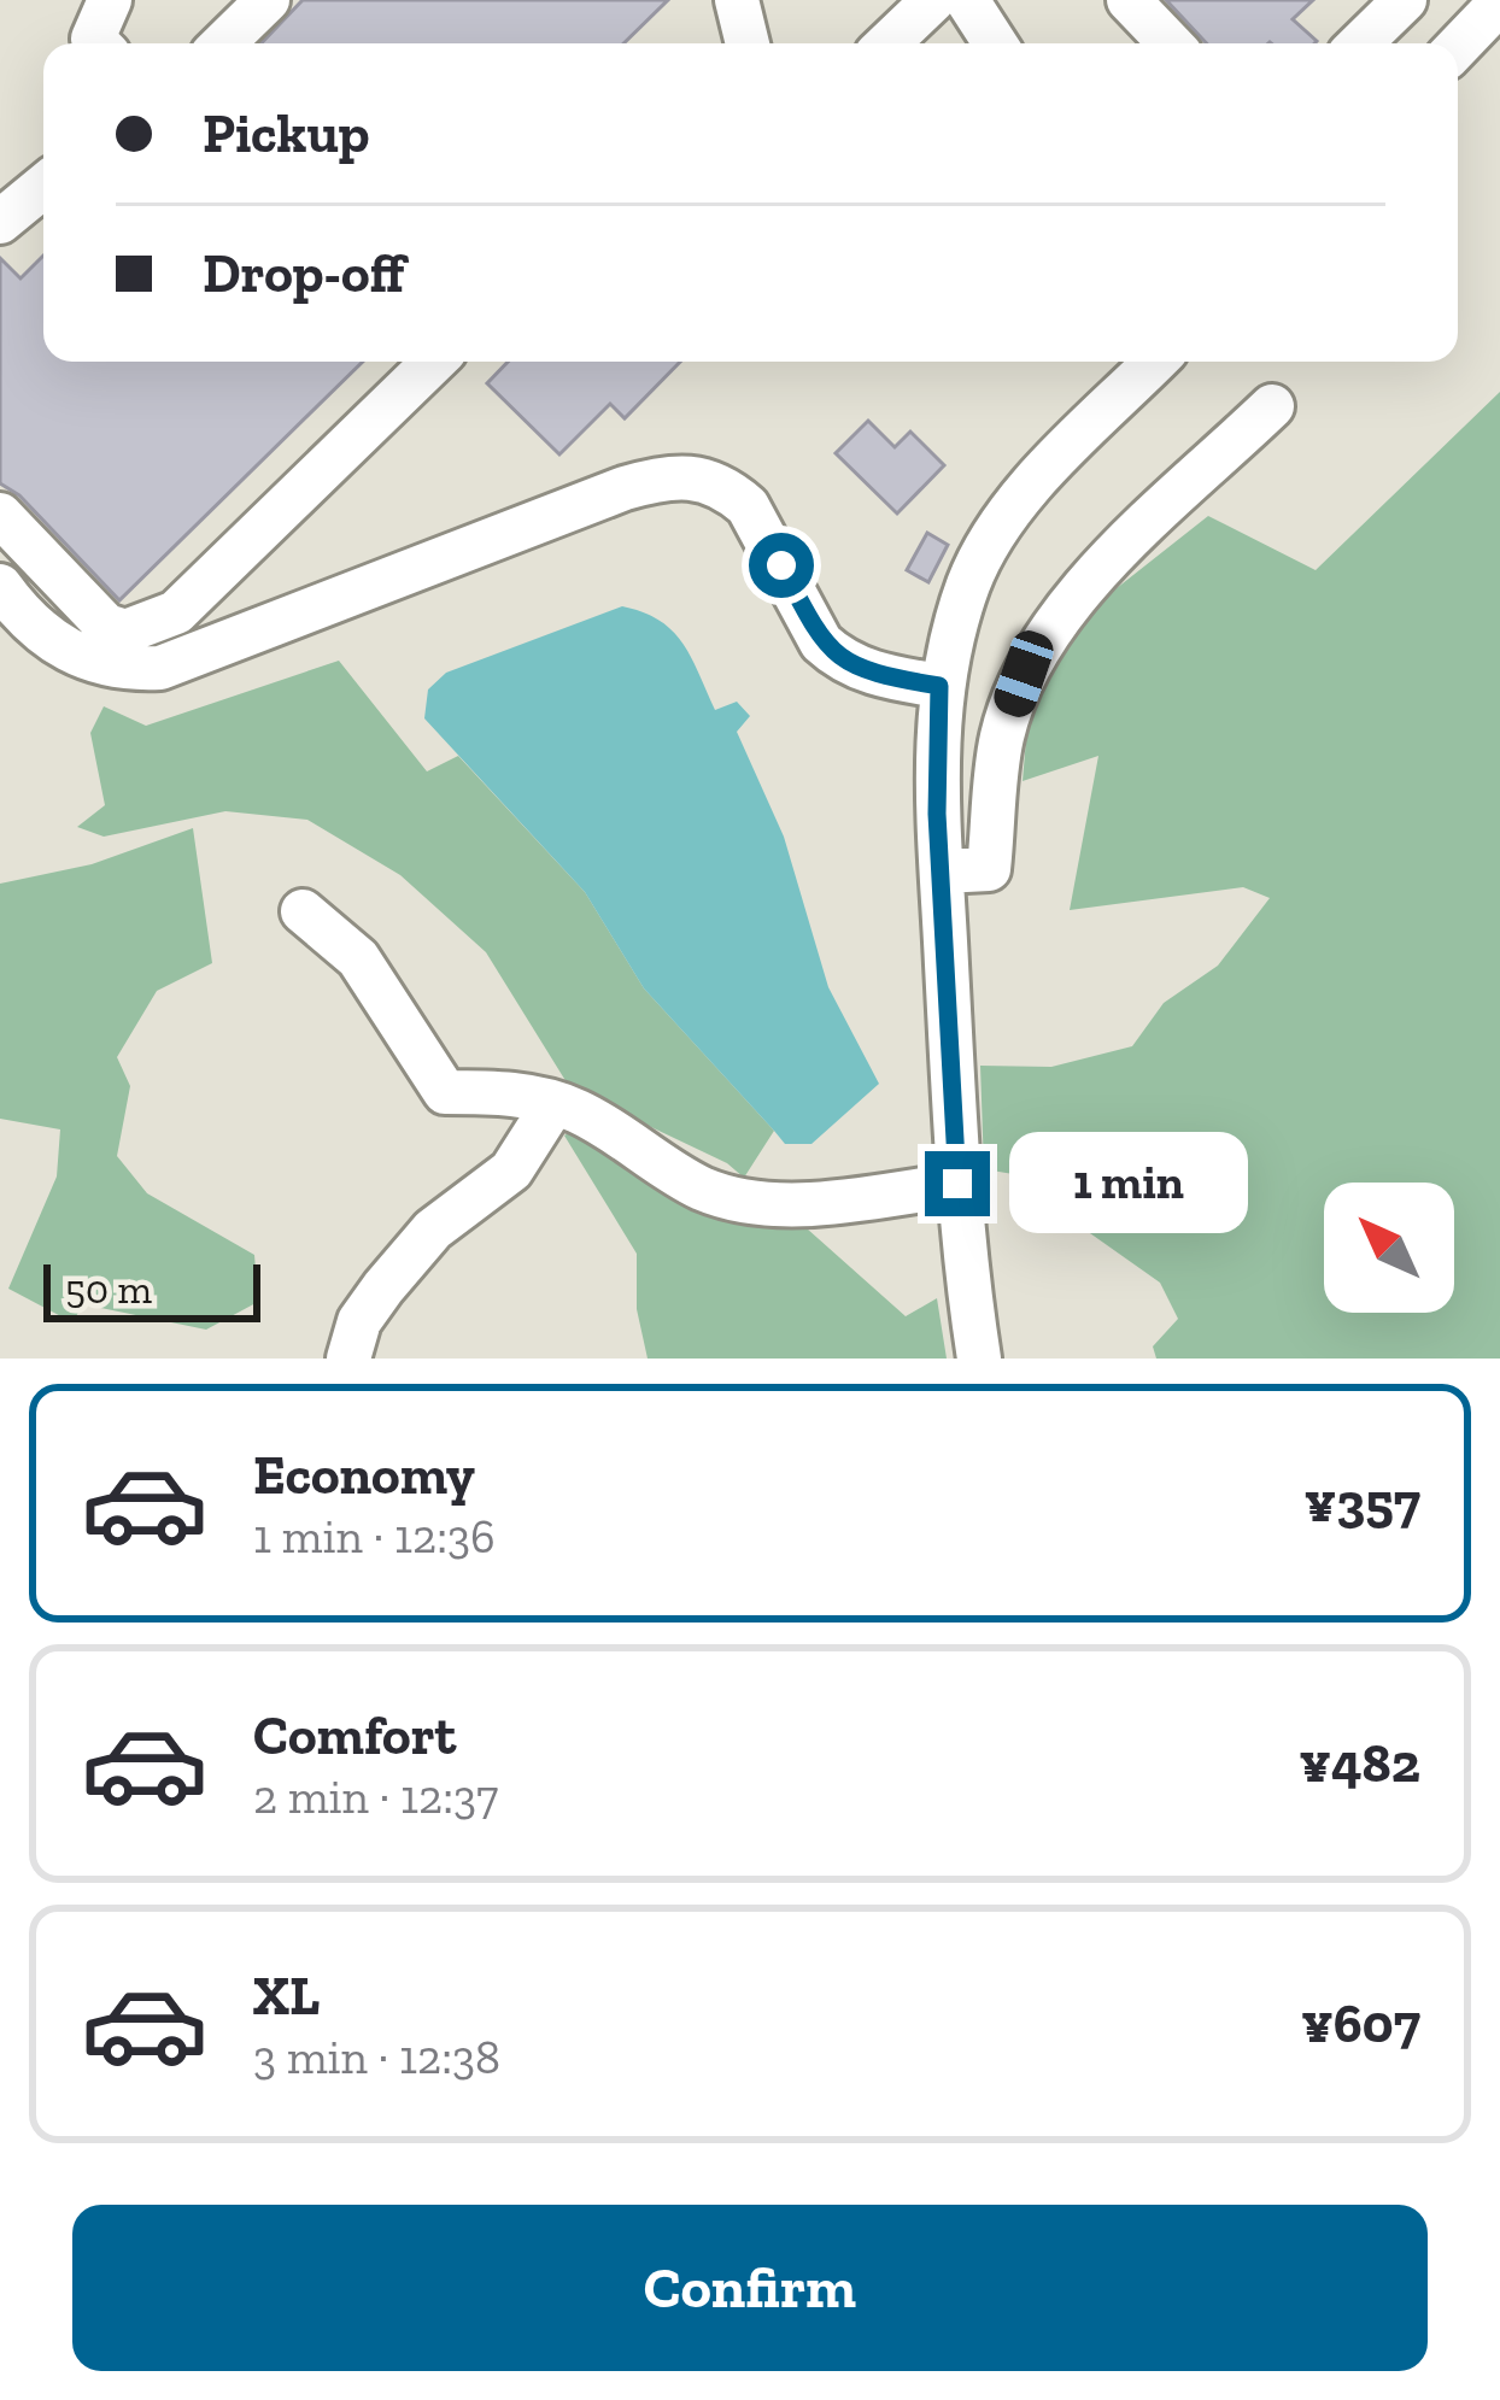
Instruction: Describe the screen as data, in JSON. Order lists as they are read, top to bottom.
{
  "scale_bar": "50 m",
  "north": "top left",
  "page": {
    "banner": ["Pickup", "Drop-off"],
    "bubble": "1 min",
    "scale": "50 m",
    "list": [
      {
        "name": "Economy",
        "note": "1 min · 12:36",
        "value": "¥357"
      },
      {
        "name": "Comfort",
        "note": "2 min · 12:37",
        "value": "¥482"
      },
      {
        "name": "XL",
        "note": "3 min · 12:38",
        "value": "¥607"
      }
    ],
    "buttons": "Confirm"
  }
}
